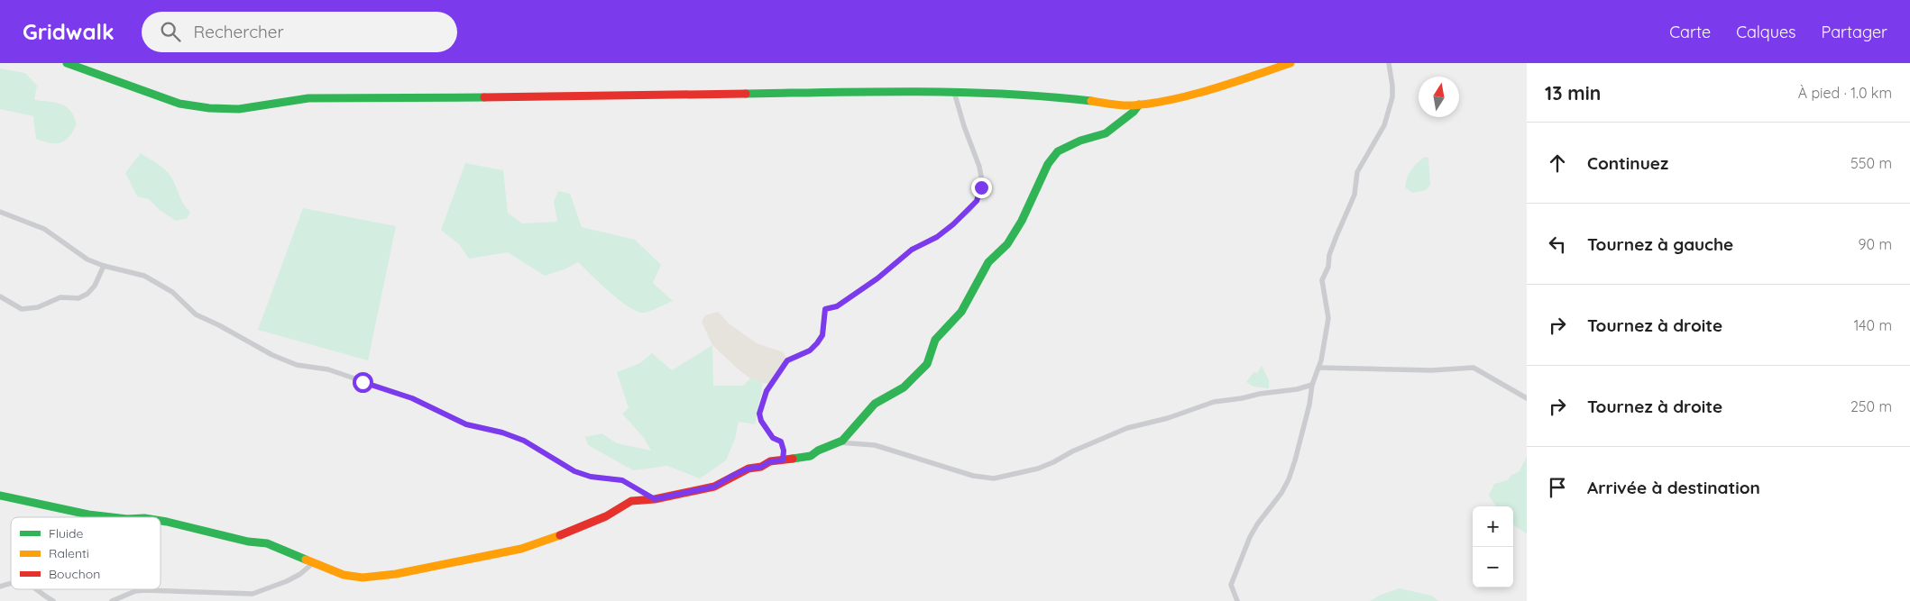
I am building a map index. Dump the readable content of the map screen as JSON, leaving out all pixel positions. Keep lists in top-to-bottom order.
{
  "legend": ["Fluide", "Ralenti", "Bouchon"],
  "north": "top",
  "page": {
    "header": "Gridwalk",
    "search": "Rechercher",
    "nav": ["Carte", "Calques", "Partager"],
    "heading": ["13 min", "À pied · 1.0 km"],
    "list": [
      ["Continuez", "550 m"],
      ["Tournez à gauche", "90 m"],
      ["Tournez à droite", "140 m"],
      ["Tournez à droite", "250 m"],
      "Arrivée à destination"
    ],
    "map_buttons": ["+", "−"]
  }
}
